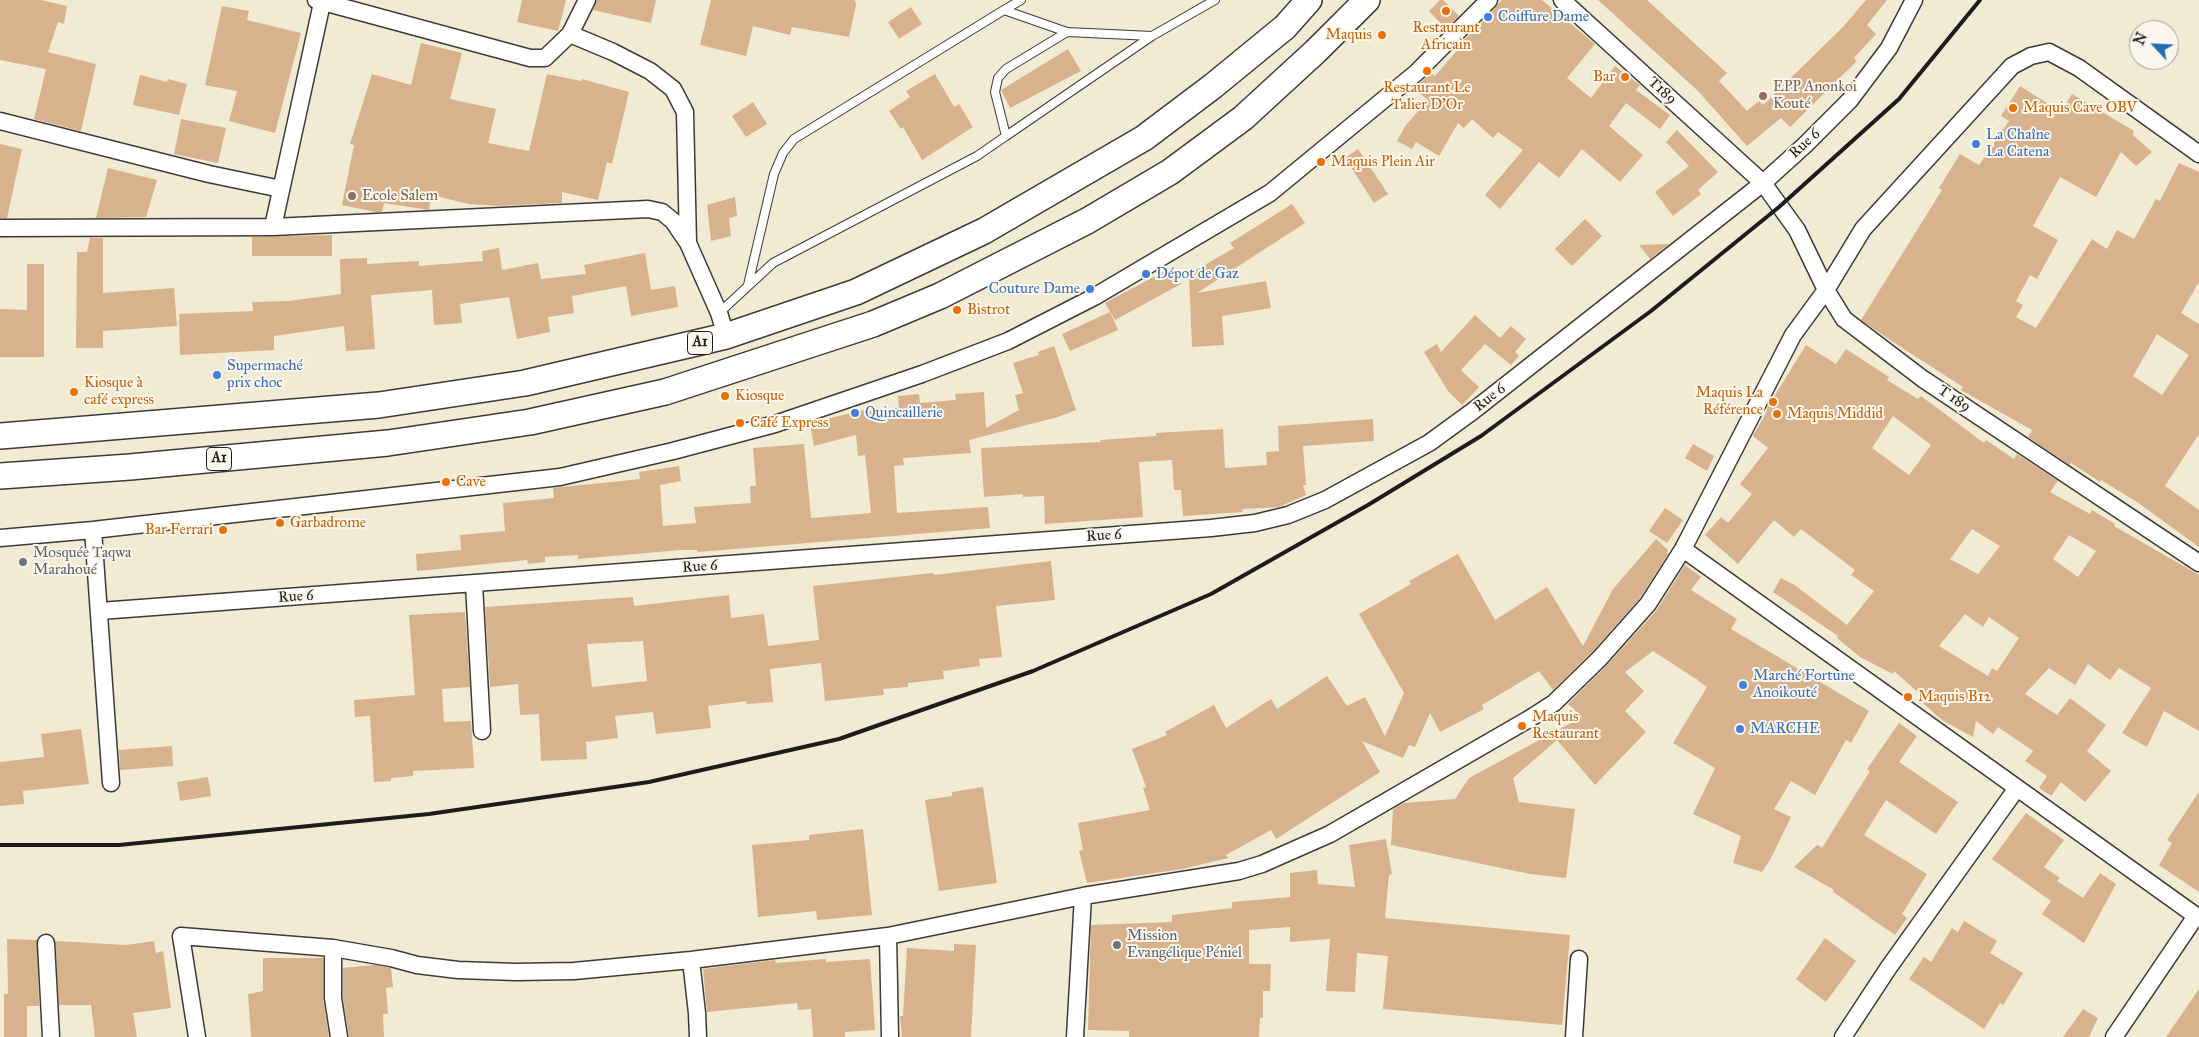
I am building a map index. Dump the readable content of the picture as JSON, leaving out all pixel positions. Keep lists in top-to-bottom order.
{
  "streets": {
    "main road": ["A1"],
    "street": ["T189", "Rue 6", "T 189"]
  },
  "crossings": [
    ["T189", "Rue 6"],
    ["T189", "T 189"],
    ["Rue 6", "T 189"]
  ],
  "places": [
    "Restaurant Africain",
    "Coiffure Dame",
    "Maquis",
    "Restaurant Le Talier D'Or",
    "Bar",
    "EPP Anonkoi Kouté",
    "Maquis Cave OBV",
    "La Chaîne La Catena",
    "Maquis Plein Air",
    "Ecole Salem",
    "Dépot de Gaz",
    "Couture Dame",
    "Bistrot",
    "Supermaché prix choc",
    "Kiosque à café express",
    "Kiosque",
    "Maquis La Référence",
    "Quincaillerie",
    "Maquis Middid",
    "Café Express",
    "Cave",
    "Garbadrome",
    "Bar Ferrari",
    "Mosquée Taqwa Marahoué",
    "Marché Fortune Anoikouté",
    "Maquis B12",
    "Maquis Restaurant",
    "MARCHE",
    "Mission Evangélique Péniel"
  ],
  "north": "top left"
}
